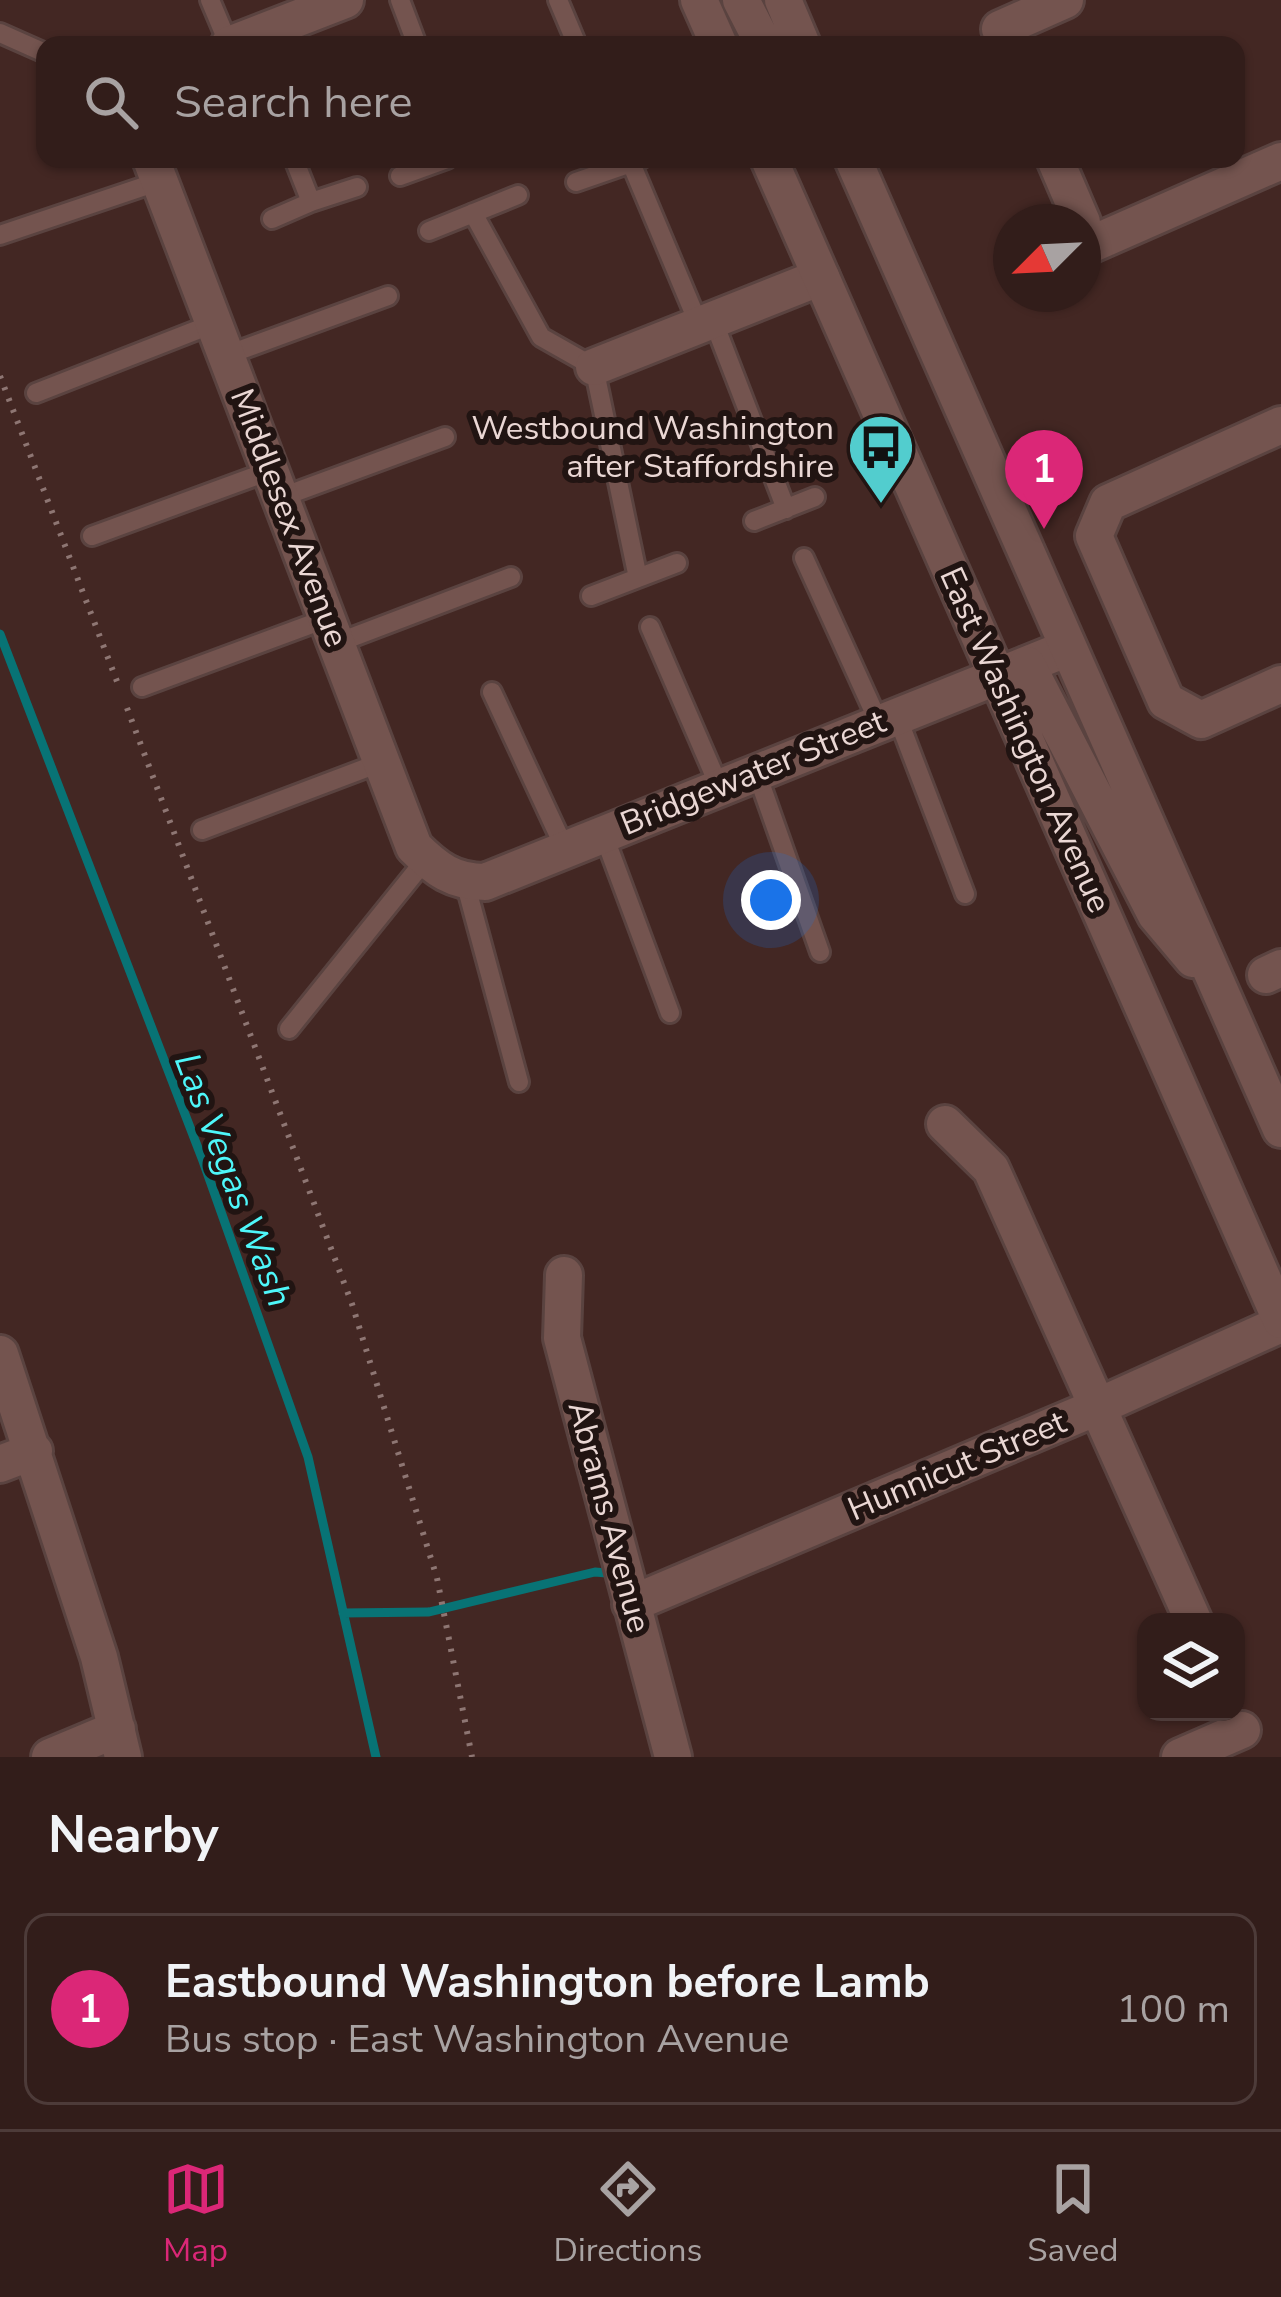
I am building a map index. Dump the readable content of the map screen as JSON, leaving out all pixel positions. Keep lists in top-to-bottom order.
{
  "streets": {
    "street": [
      "Middlesex Avenue",
      "East Washington Avenue",
      "Bridgewater Street",
      "Hunnicut Street",
      "Abrams Avenue"
    ]
  },
  "crossings": [
    ["Middlesex Avenue", "Bridgewater Street"],
    ["East Washington Avenue", "Bridgewater Street"],
    ["East Washington Avenue", "Hunnicut Street"],
    ["Hunnicut Street", "Abrams Avenue"]
  ],
  "water": ["Las Vegas Wash"],
  "places": {
    "bus stop": ["Westbound Washington after Staffordshire"]
  },
  "north": "bottom left",
  "page": {
    "search": "Search here",
    "pins": "1",
    "heading": "Nearby",
    "list": [
      {
        "mark": "1",
        "name": "Eastbound Washington before Lamb",
        "note": "Bus stop · East Washington Avenue",
        "value": "100 m"
      }
    ],
    "nav": ["Map", "Directions", "Saved"]
  }
}
